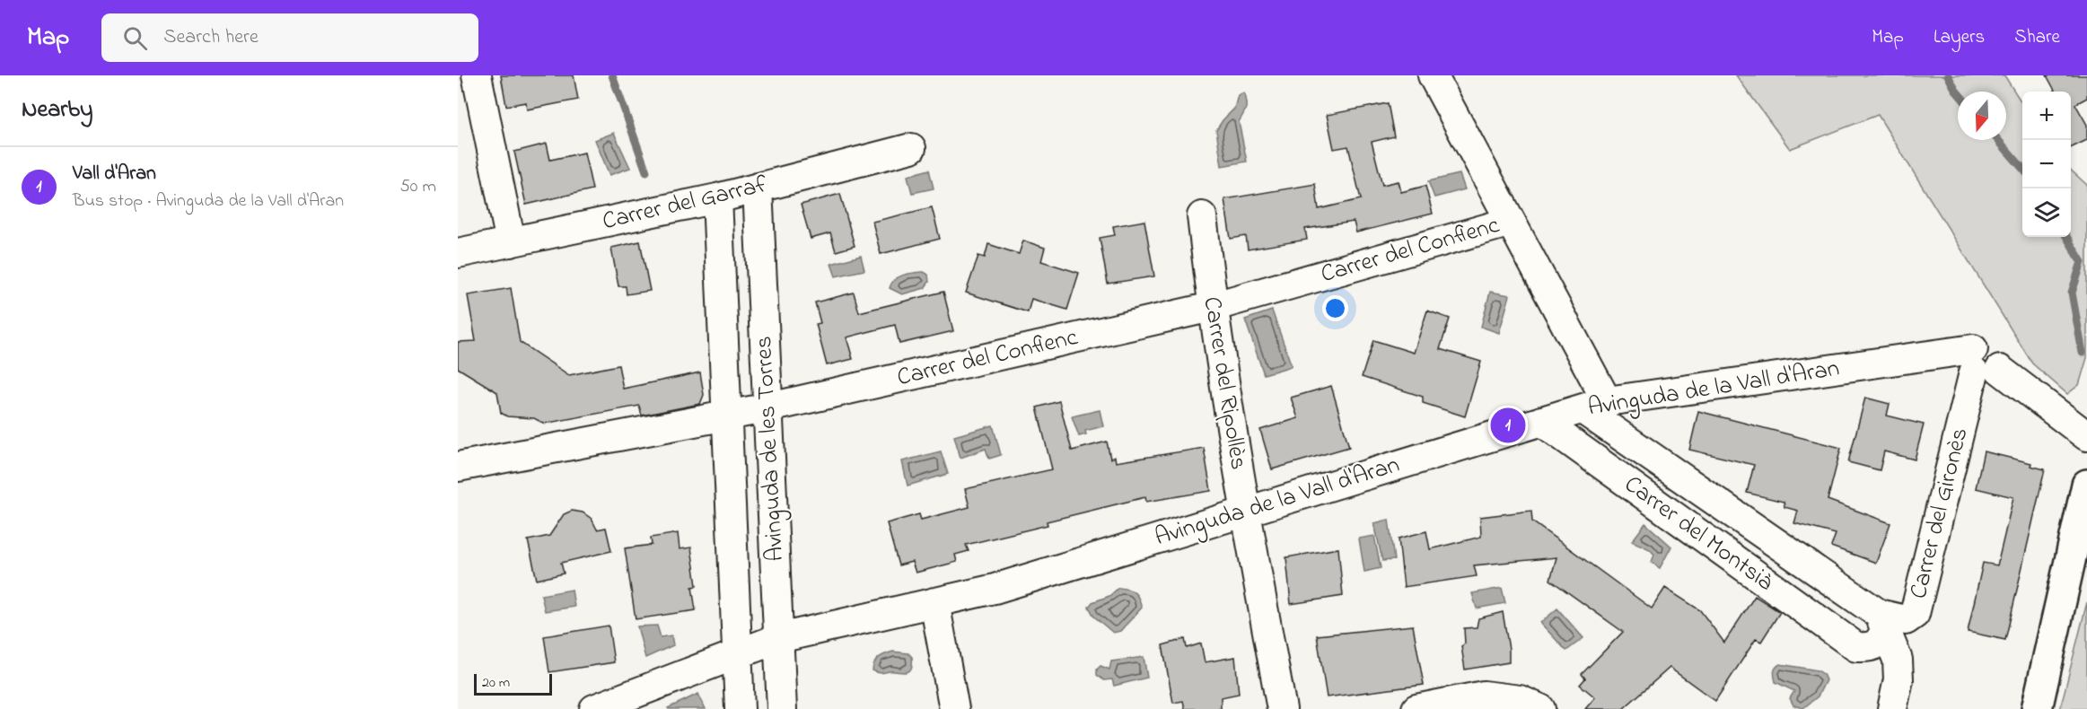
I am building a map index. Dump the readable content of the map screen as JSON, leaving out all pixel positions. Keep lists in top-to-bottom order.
{
  "streets": {
    "street": [
      "Carrer del Garraf",
      "Carrer del Conflenc",
      "Carrer del Ripollès",
      "Avinguda de la Vall d'Aran",
      "Avinguda de les Torres",
      "Carrer del Gironès",
      "Carrer del Montsià"
    ]
  },
  "crossings": [
    ["Carrer del Garraf", "Avinguda de les Torres"],
    ["Carrer del Conflenc", "Carrer del Ripollès"],
    ["Carrer del Conflenc", "Avinguda de les Torres"],
    ["Carrer del Conflenc", "Carrer del Montsià"],
    ["Carrer del Ripollès", "Avinguda de la Vall d'Aran"],
    ["Avinguda de la Vall d'Aran", "Avinguda de les Torres"],
    ["Avinguda de la Vall d'Aran", "Carrer del Gironès"],
    ["Avinguda de la Vall d'Aran", "Carrer del Montsià"],
    ["Carrer del Gironès", "Carrer del Montsià"]
  ],
  "scale_bar": "20 m",
  "north": "bottom",
  "page": {
    "header": "Map",
    "search": "Search here",
    "nav": ["Map", "Layers", "Share"],
    "heading": "Nearby",
    "map_buttons": ["+", "−"],
    "list": [
      {
        "mark": "1",
        "name": "Vall d'Aran",
        "note": "Bus stop · Avinguda de la Vall d'Aran",
        "value": "50 m"
      }
    ],
    "pins": "1",
    "scale": "20 m"
  }
}
